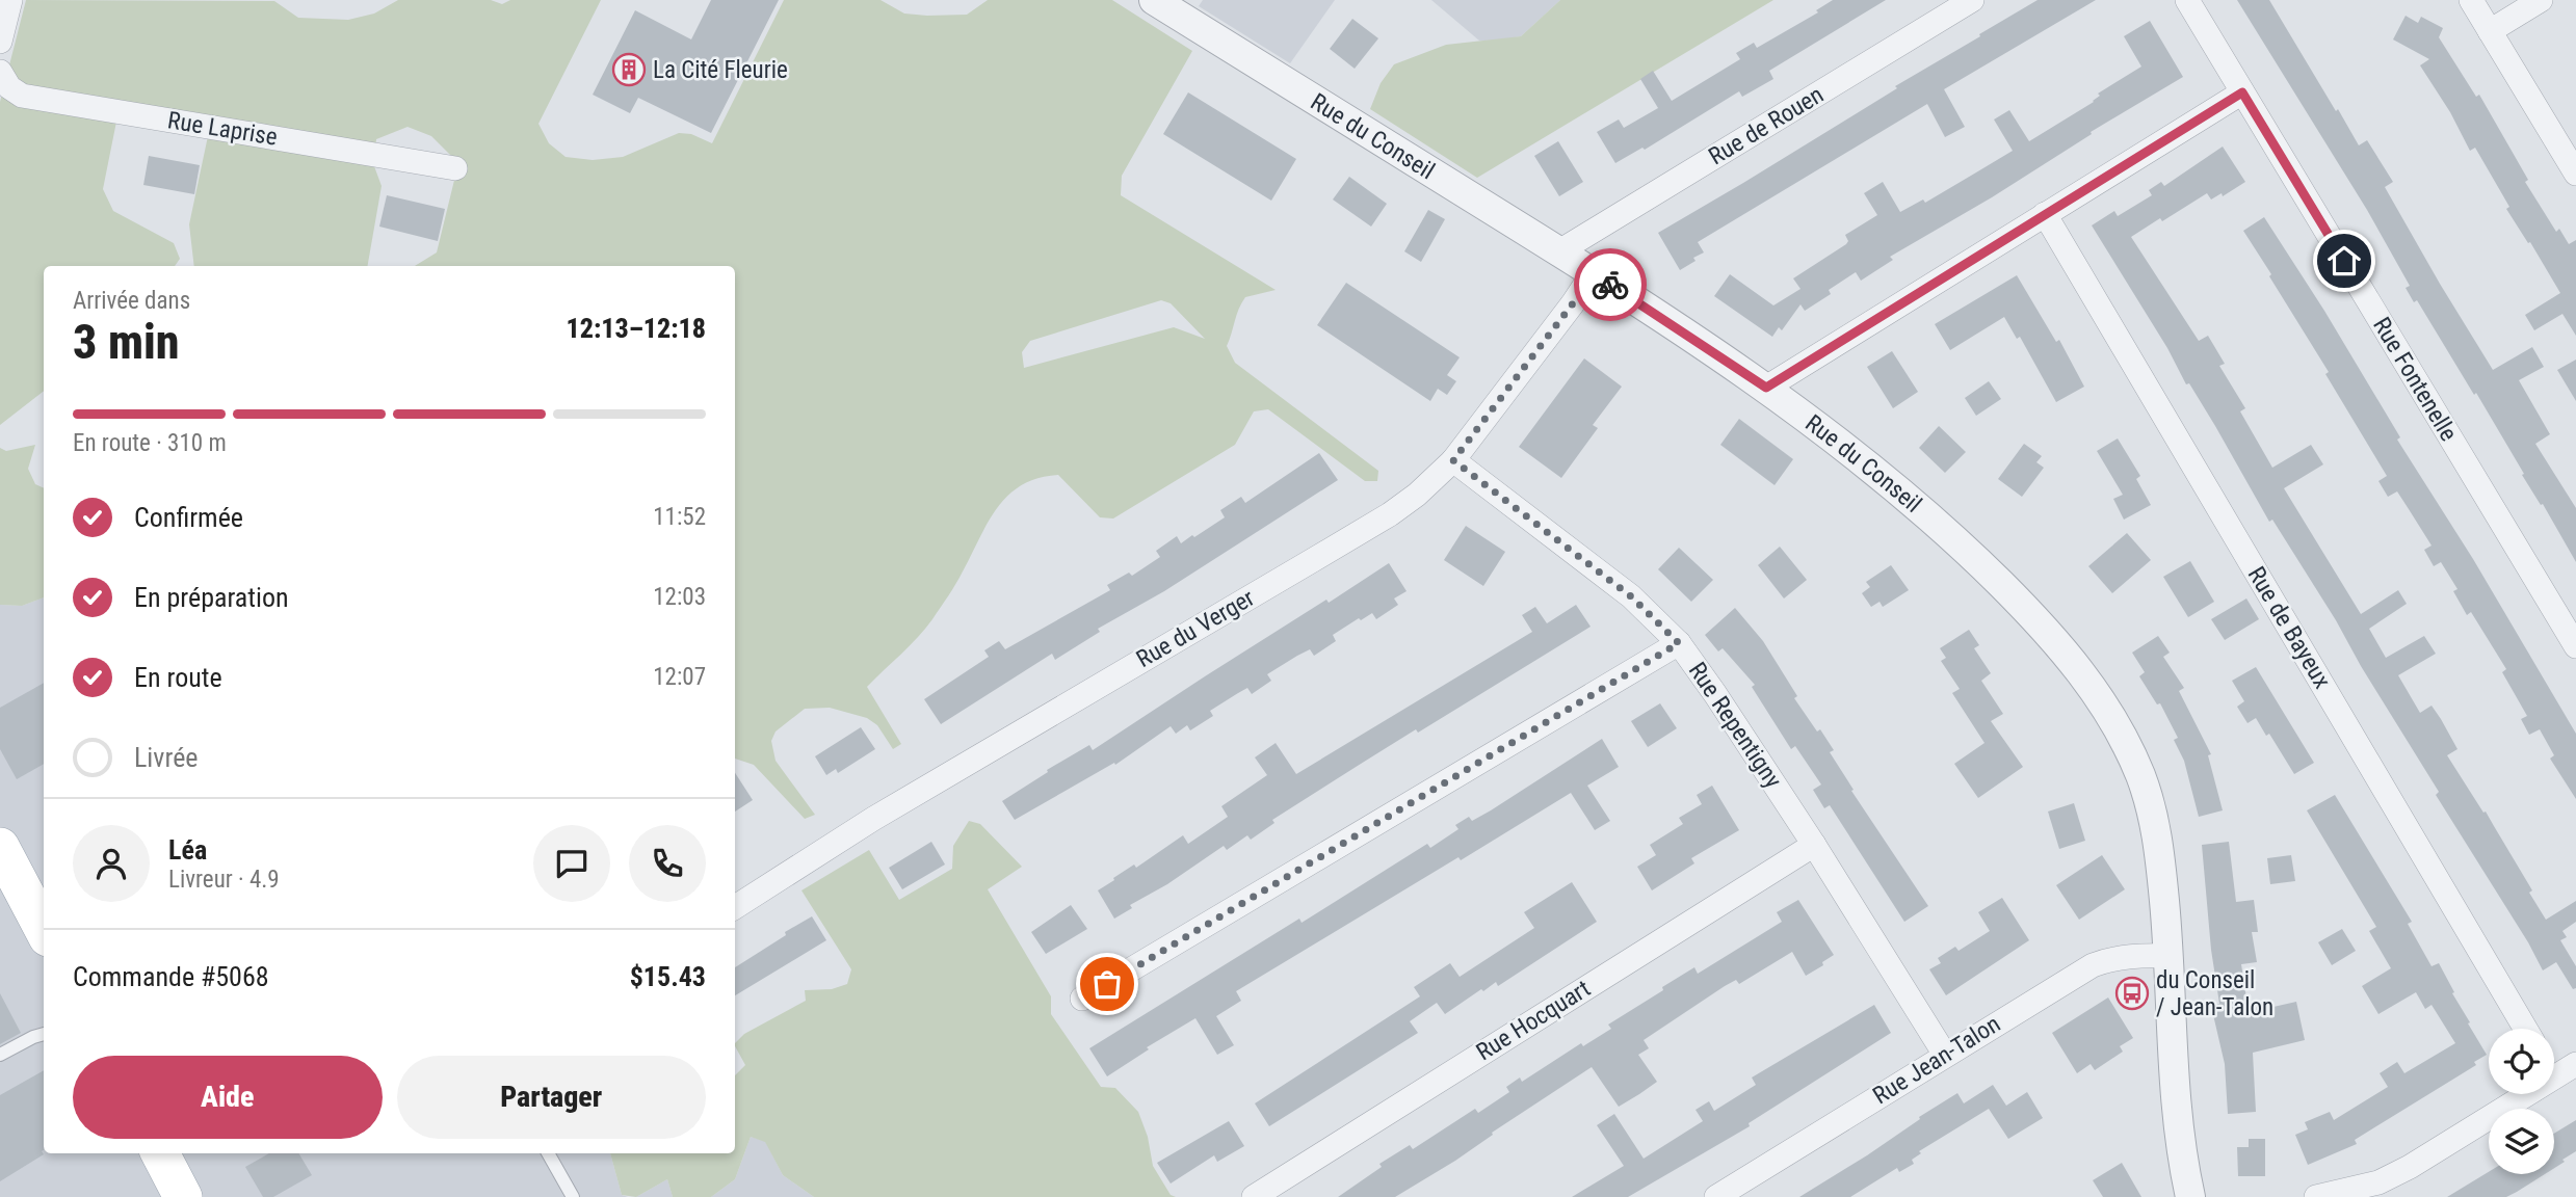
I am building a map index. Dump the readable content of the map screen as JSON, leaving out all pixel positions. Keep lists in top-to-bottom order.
{
  "streets": {
    "street": [
      "Rue de Rouen",
      "Rue Laprise",
      "Rue du Conseil",
      "Rue Fontenelle",
      "Rue de Bayeux",
      "Rue du Verger",
      "Rue Repentigny",
      "Rue Hocquart",
      "Rue Jean-Talon"
    ]
  },
  "crossings": [
    ["Rue de Rouen", "Rue du Conseil"],
    ["Rue du Conseil", "Rue du Verger"],
    ["Rue du Conseil", "Rue Jean-Talon"],
    ["Rue du Verger", "Rue Repentigny"],
    ["Rue Repentigny", "Rue Hocquart"],
    ["Rue Repentigny", "Rue Jean-Talon"]
  ],
  "places": {
    "building": ["La Cité Fleurie"],
    "bus stop": ["du Conseil / Jean-Talon"]
  },
  "page": {
    "heading": ["3 min", "Arrivée dans", "12:13–12:18"],
    "panel": [
      "Léa",
      "Livreur · 4.9",
      "Commande #5068",
      "$15.43"
    ],
    "bar": "En route · 310 m",
    "list": [
      ["Confirmée", "11:52"],
      ["En préparation", "12:03"],
      ["En route", "12:07"],
      "Livrée"
    ],
    "buttons": ["Aide", "Partager"]
  }
}
